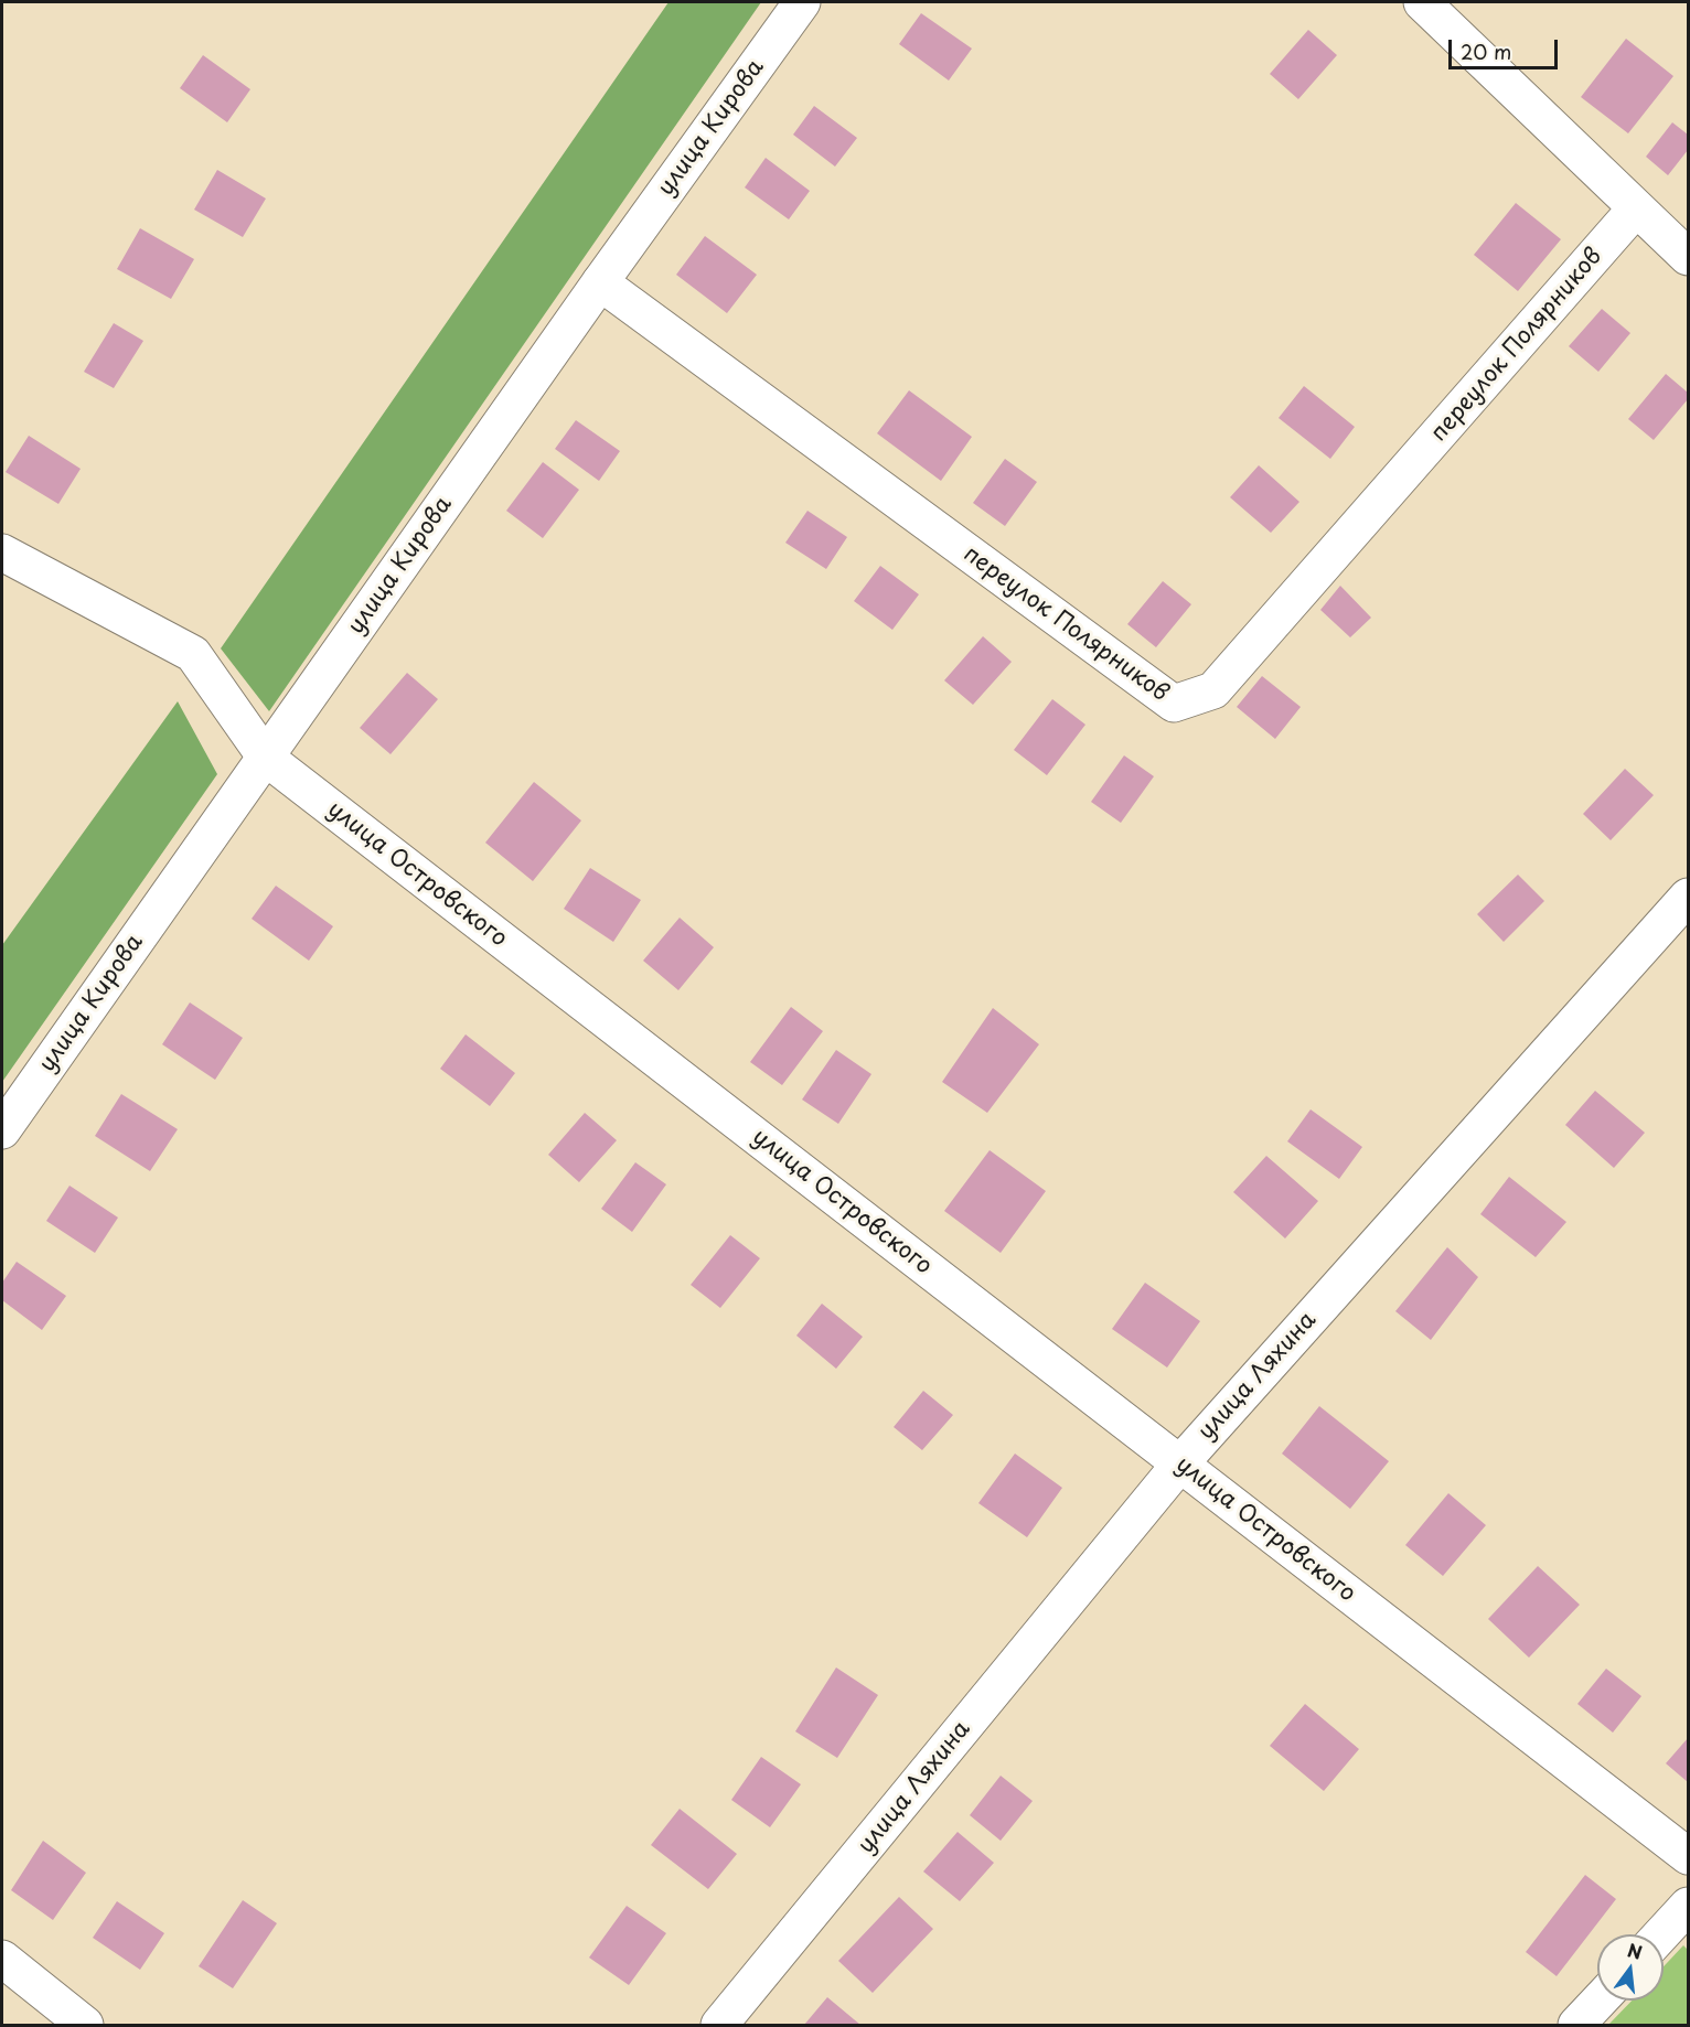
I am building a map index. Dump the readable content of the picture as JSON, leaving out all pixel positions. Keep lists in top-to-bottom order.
{
  "streets": {
    "street": [
      "улица Кирова",
      "переулок Полярников",
      "улица Островского",
      "улица Ляхина"
    ]
  },
  "crossings": [
    ["улица Кирова", "переулок Полярников"],
    ["улица Кирова", "улица Островского"],
    ["улица Островского", "улица Ляхина"]
  ],
  "scale_bar": "20 m",
  "north": "top"
}
